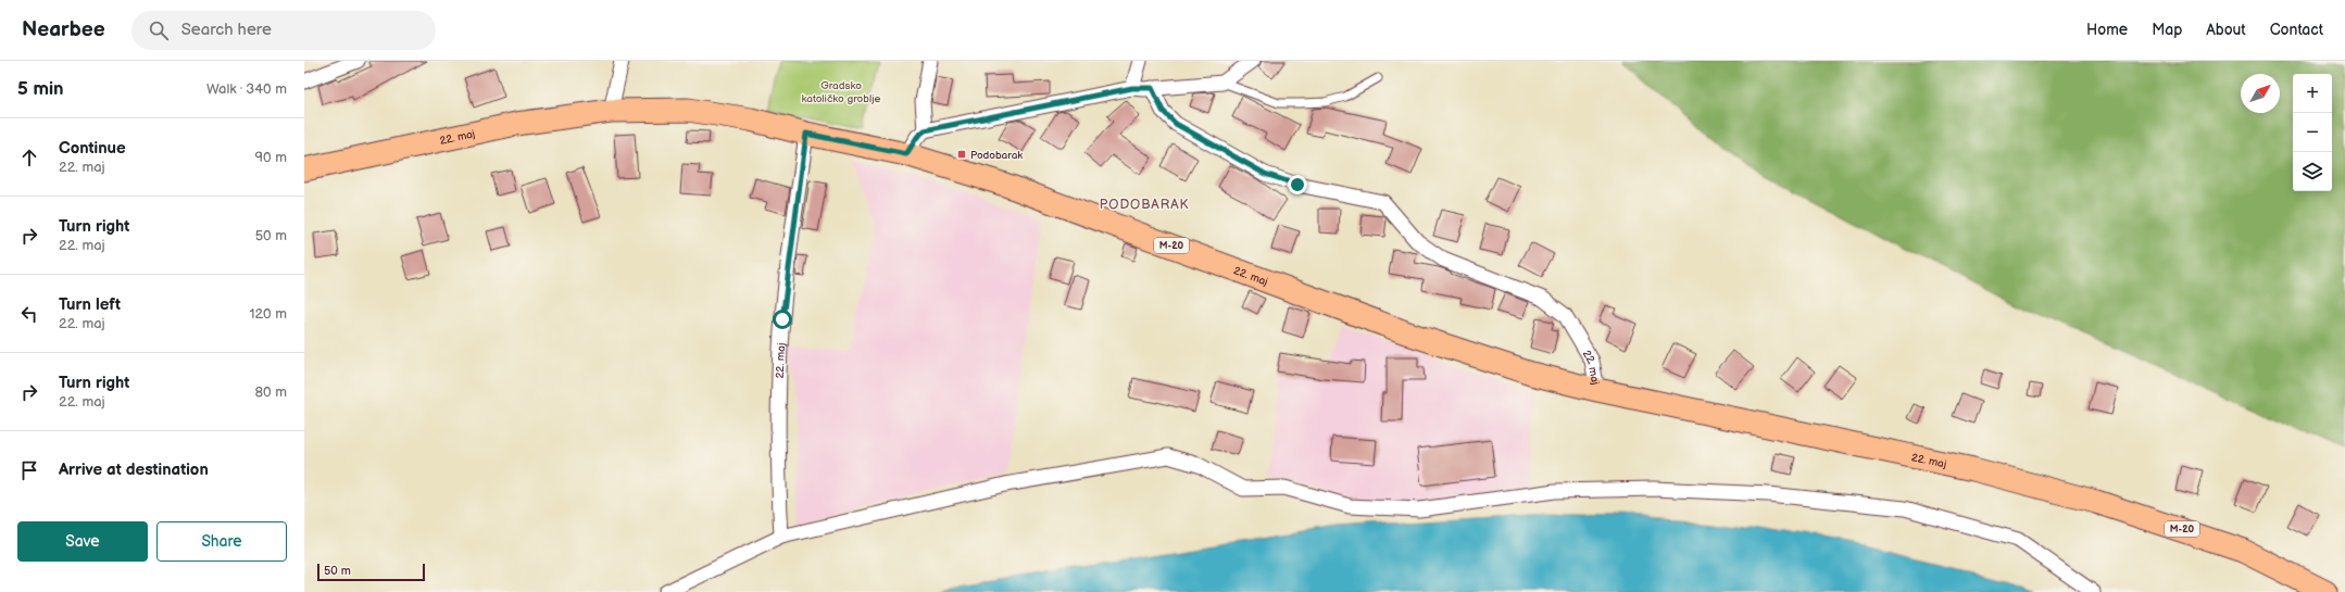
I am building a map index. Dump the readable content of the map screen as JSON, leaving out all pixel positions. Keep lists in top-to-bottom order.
{
  "streets": {
    "main road": ["22. maj", "M-20"]
  },
  "districts": ["PODOBARAK"],
  "parks": ["Gradsko katoličko groblje"],
  "places": {
    "transit": ["Podobarak"]
  },
  "scale_bar": "50 m",
  "north": "top right",
  "page": {
    "header": "Nearbee",
    "search": "Search here",
    "nav": [
      "Home",
      "Map",
      "About",
      "Contact"
    ],
    "heading": ["5 min", "Walk · 340 m"],
    "map_buttons": ["+", "−"],
    "list": [
      ["Continue", "22. maj", "90 m"],
      ["Turn right", "22. maj", "50 m"],
      ["Turn left", "22. maj", "120 m"],
      ["Turn right", "22. maj", "80 m"],
      "Arrive at destination"
    ],
    "buttons": ["Save", "Share"],
    "scale": "50 m"
  }
}
